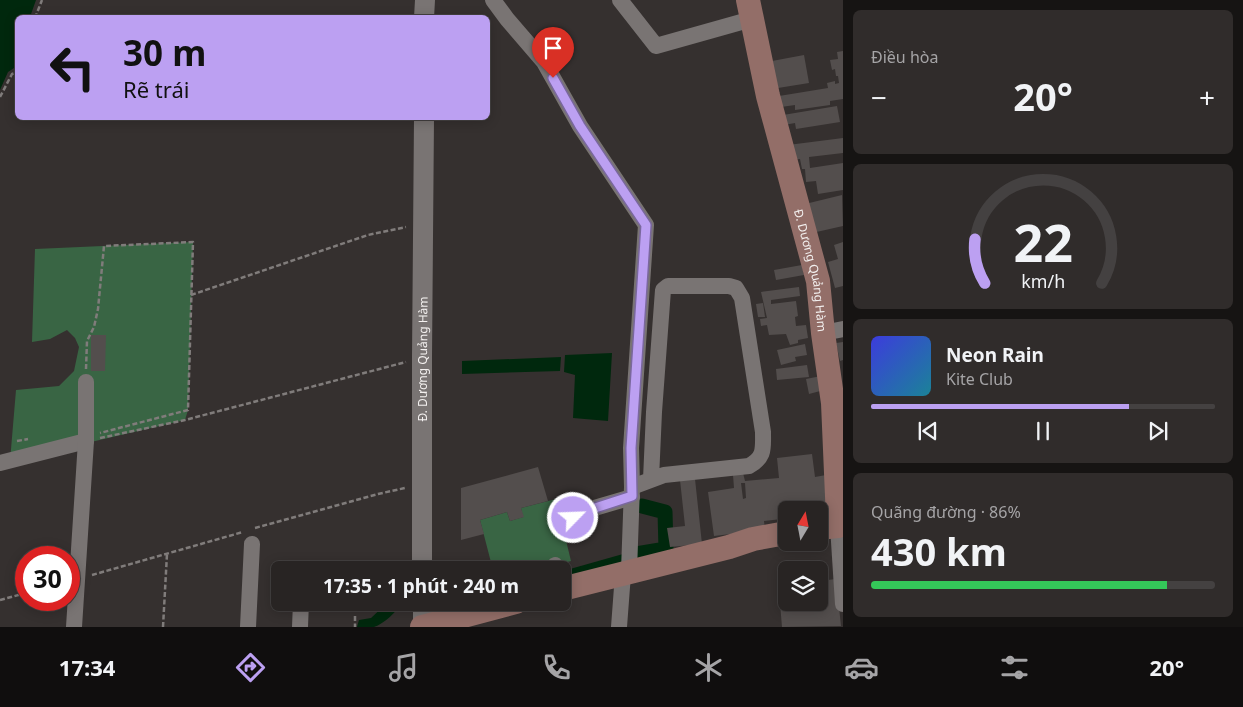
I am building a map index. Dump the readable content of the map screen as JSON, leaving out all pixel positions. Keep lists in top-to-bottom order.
{
  "streets": {
    "main road": ["Đ. Dương Quảng Hàm"]
  },
  "north": "top",
  "page": {
    "tile": [
      "Điều hòa",
      ["Quãng đường · 86%", "430 km"]
    ],
    "turn": ["30 m", "Rẽ trái"],
    "heat": ["−", "20°", "+"],
    "song": ["Neon Rain", "Kite Club"],
    "limit": "30",
    "trip": "17:35 · 1 phút · 240 m",
    "tabs": ["17:34", "20°"],
    "gauge": ["22", "km/h"]
  }
}
